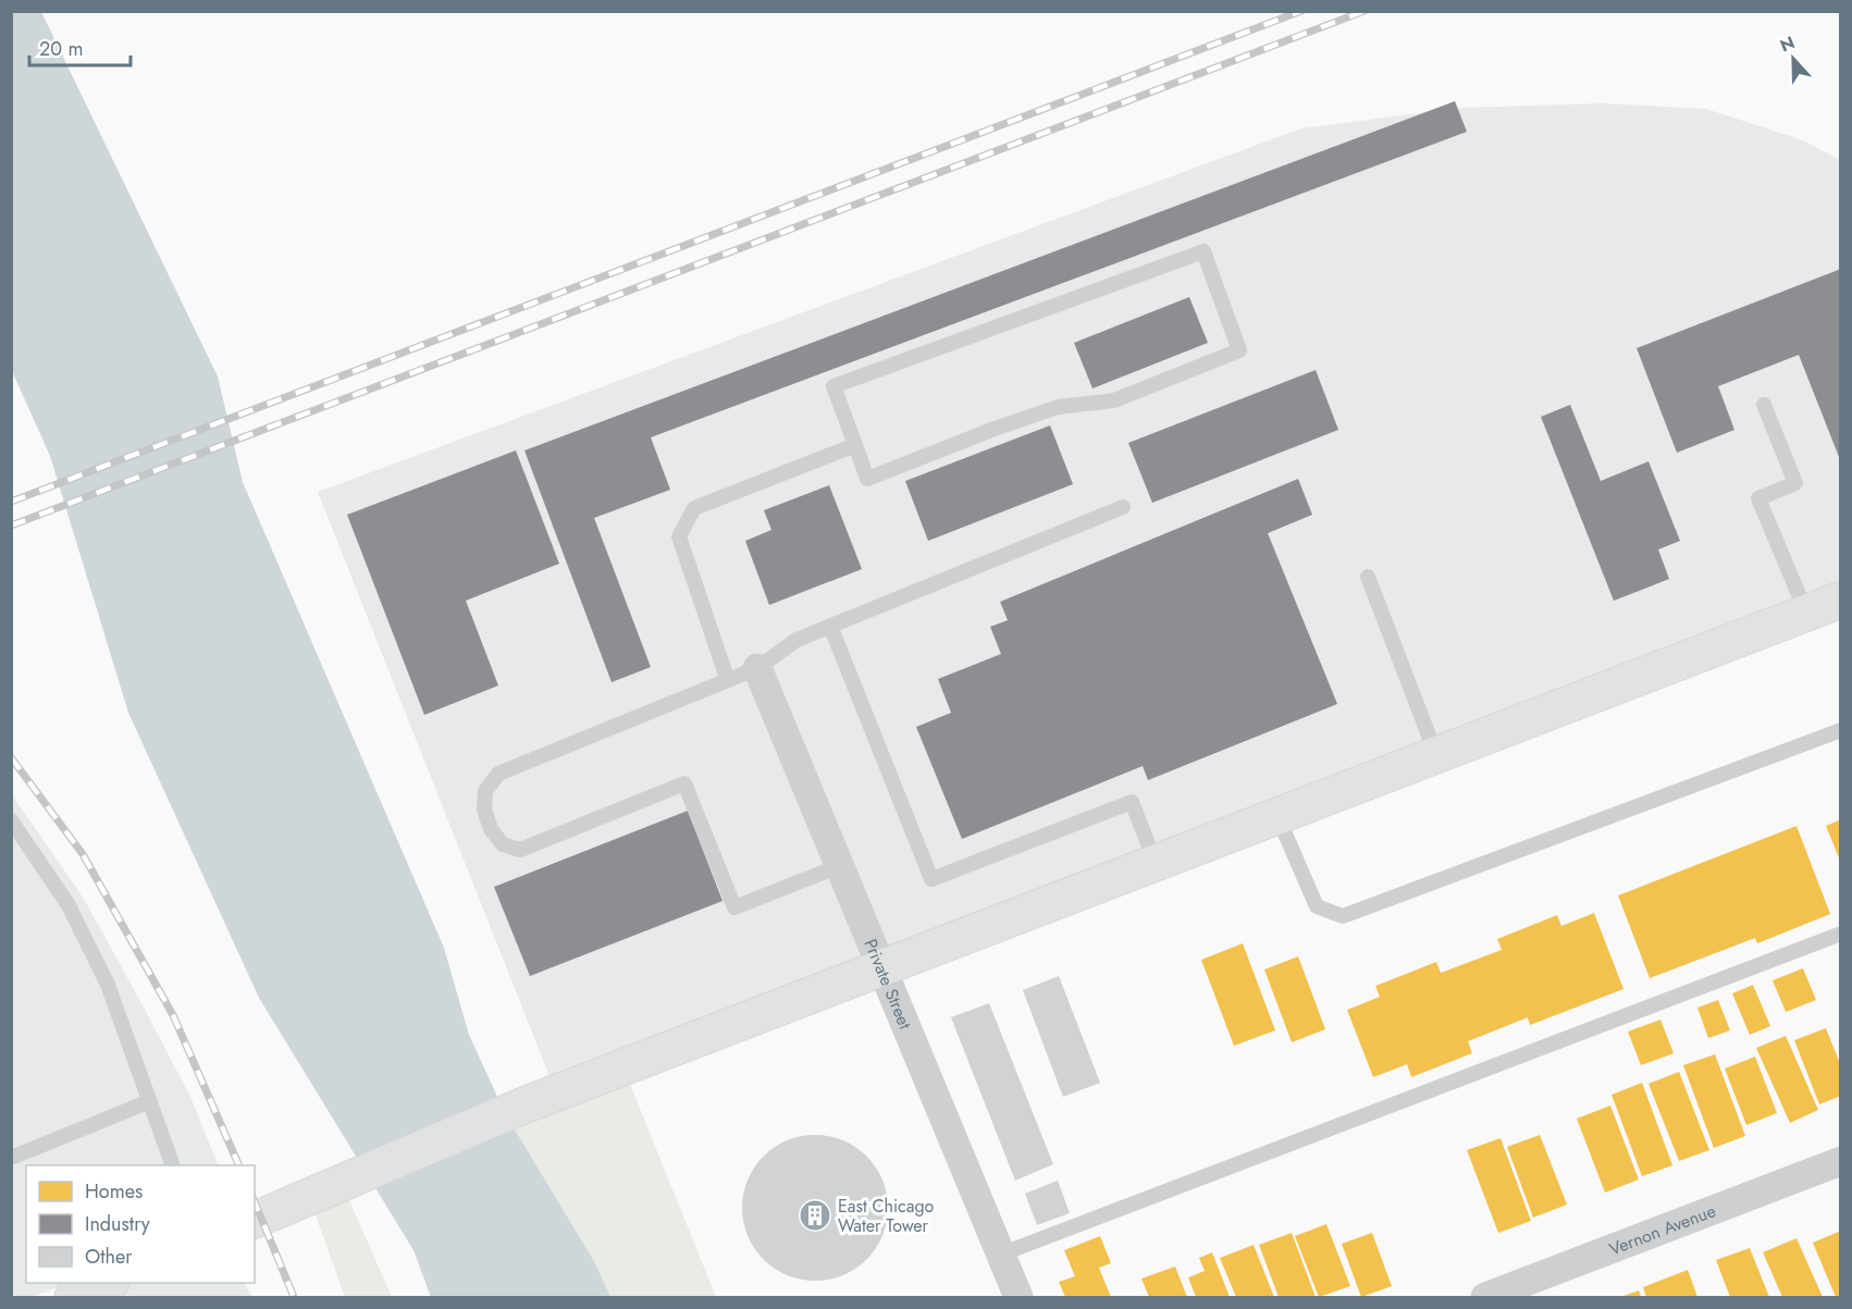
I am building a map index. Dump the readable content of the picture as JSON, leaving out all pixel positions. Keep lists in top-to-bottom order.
{
  "streets": {
    "street": ["Private Street", "Vernon Avenue"]
  },
  "places": {
    "building": ["East Chicago Water Tower"]
  },
  "legend": ["Homes", "Industry", "Other"],
  "scale_bar": "20 m",
  "north": "top"
}
